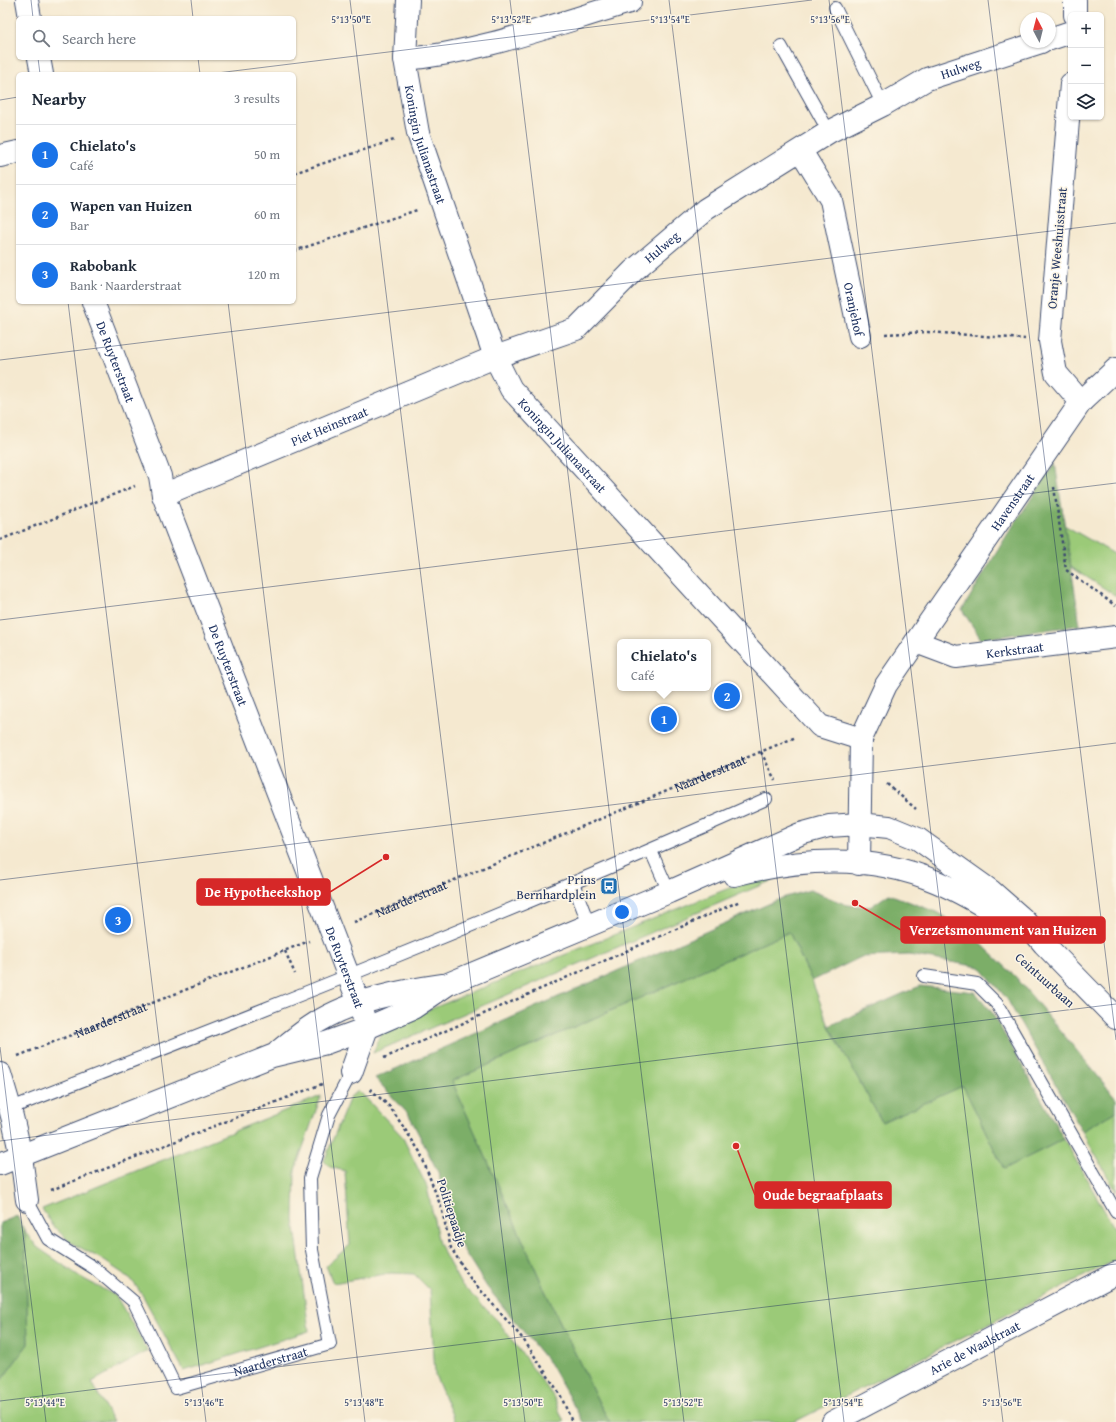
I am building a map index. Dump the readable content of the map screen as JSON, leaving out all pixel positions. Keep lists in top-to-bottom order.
{
  "streets": {
    "street": [
      "Hulweg",
      "Koningin Julianastraat",
      "Oranje Weeshuisstraat",
      "Oranjehof",
      "De Ruyterstraat",
      "Piet Heinstraat",
      "Havenstraat",
      "Kerkstraat",
      "Naarderstraat",
      "Ceintuurbaan",
      "Arie de Waalstraat"
    ],
    "path": ["Politiepaadje"]
  },
  "crossings": [
    ["Hulweg", "Koningin Julianastraat"],
    ["Hulweg", "Oranjehof"],
    ["Hulweg", "Piet Heinstraat"],
    ["Koningin Julianastraat", "Piet Heinstraat"],
    ["Koningin Julianastraat", "Naarderstraat"],
    ["Oranje Weeshuisstraat", "Oranjehof"],
    ["Oranje Weeshuisstraat", "Havenstraat"],
    ["De Ruyterstraat", "Piet Heinstraat"],
    ["De Ruyterstraat", "Naarderstraat"],
    ["Havenstraat", "Kerkstraat"],
    ["Naarderstraat", "Politiepaadje"]
  ],
  "places": {
    "other": ["De Hypotheekshop", "Verzetsmonument van Huizen", "Oude begraafplaats"],
    "bus stop": ["Prins Bernhardplein"]
  },
  "north": "top",
  "page": {
    "map_buttons": ["+", "−"],
    "search": "Search here",
    "heading": ["Nearby", "3 results"],
    "list": [
      {
        "mark": "1",
        "name": "Chielato's",
        "note": "Café",
        "value": "50 m"
      },
      {
        "mark": "2",
        "name": "Wapen van Huizen",
        "note": "Bar",
        "value": "60 m"
      },
      {
        "mark": "3",
        "name": "Rabobank",
        "note": "Bank · Naarderstraat",
        "value": "120 m"
      }
    ],
    "popup": ["Chielato's", "Café"],
    "pins": ["2", "1", "3"]
  },
  "coordinates": [
    "5°13'50\"E",
    "5°13'52\"E",
    "5°13'54\"E",
    "5°13'56\"E",
    "5°13'44\"E",
    "5°13'46\"E",
    "5°13'48\"E"
  ]
}
